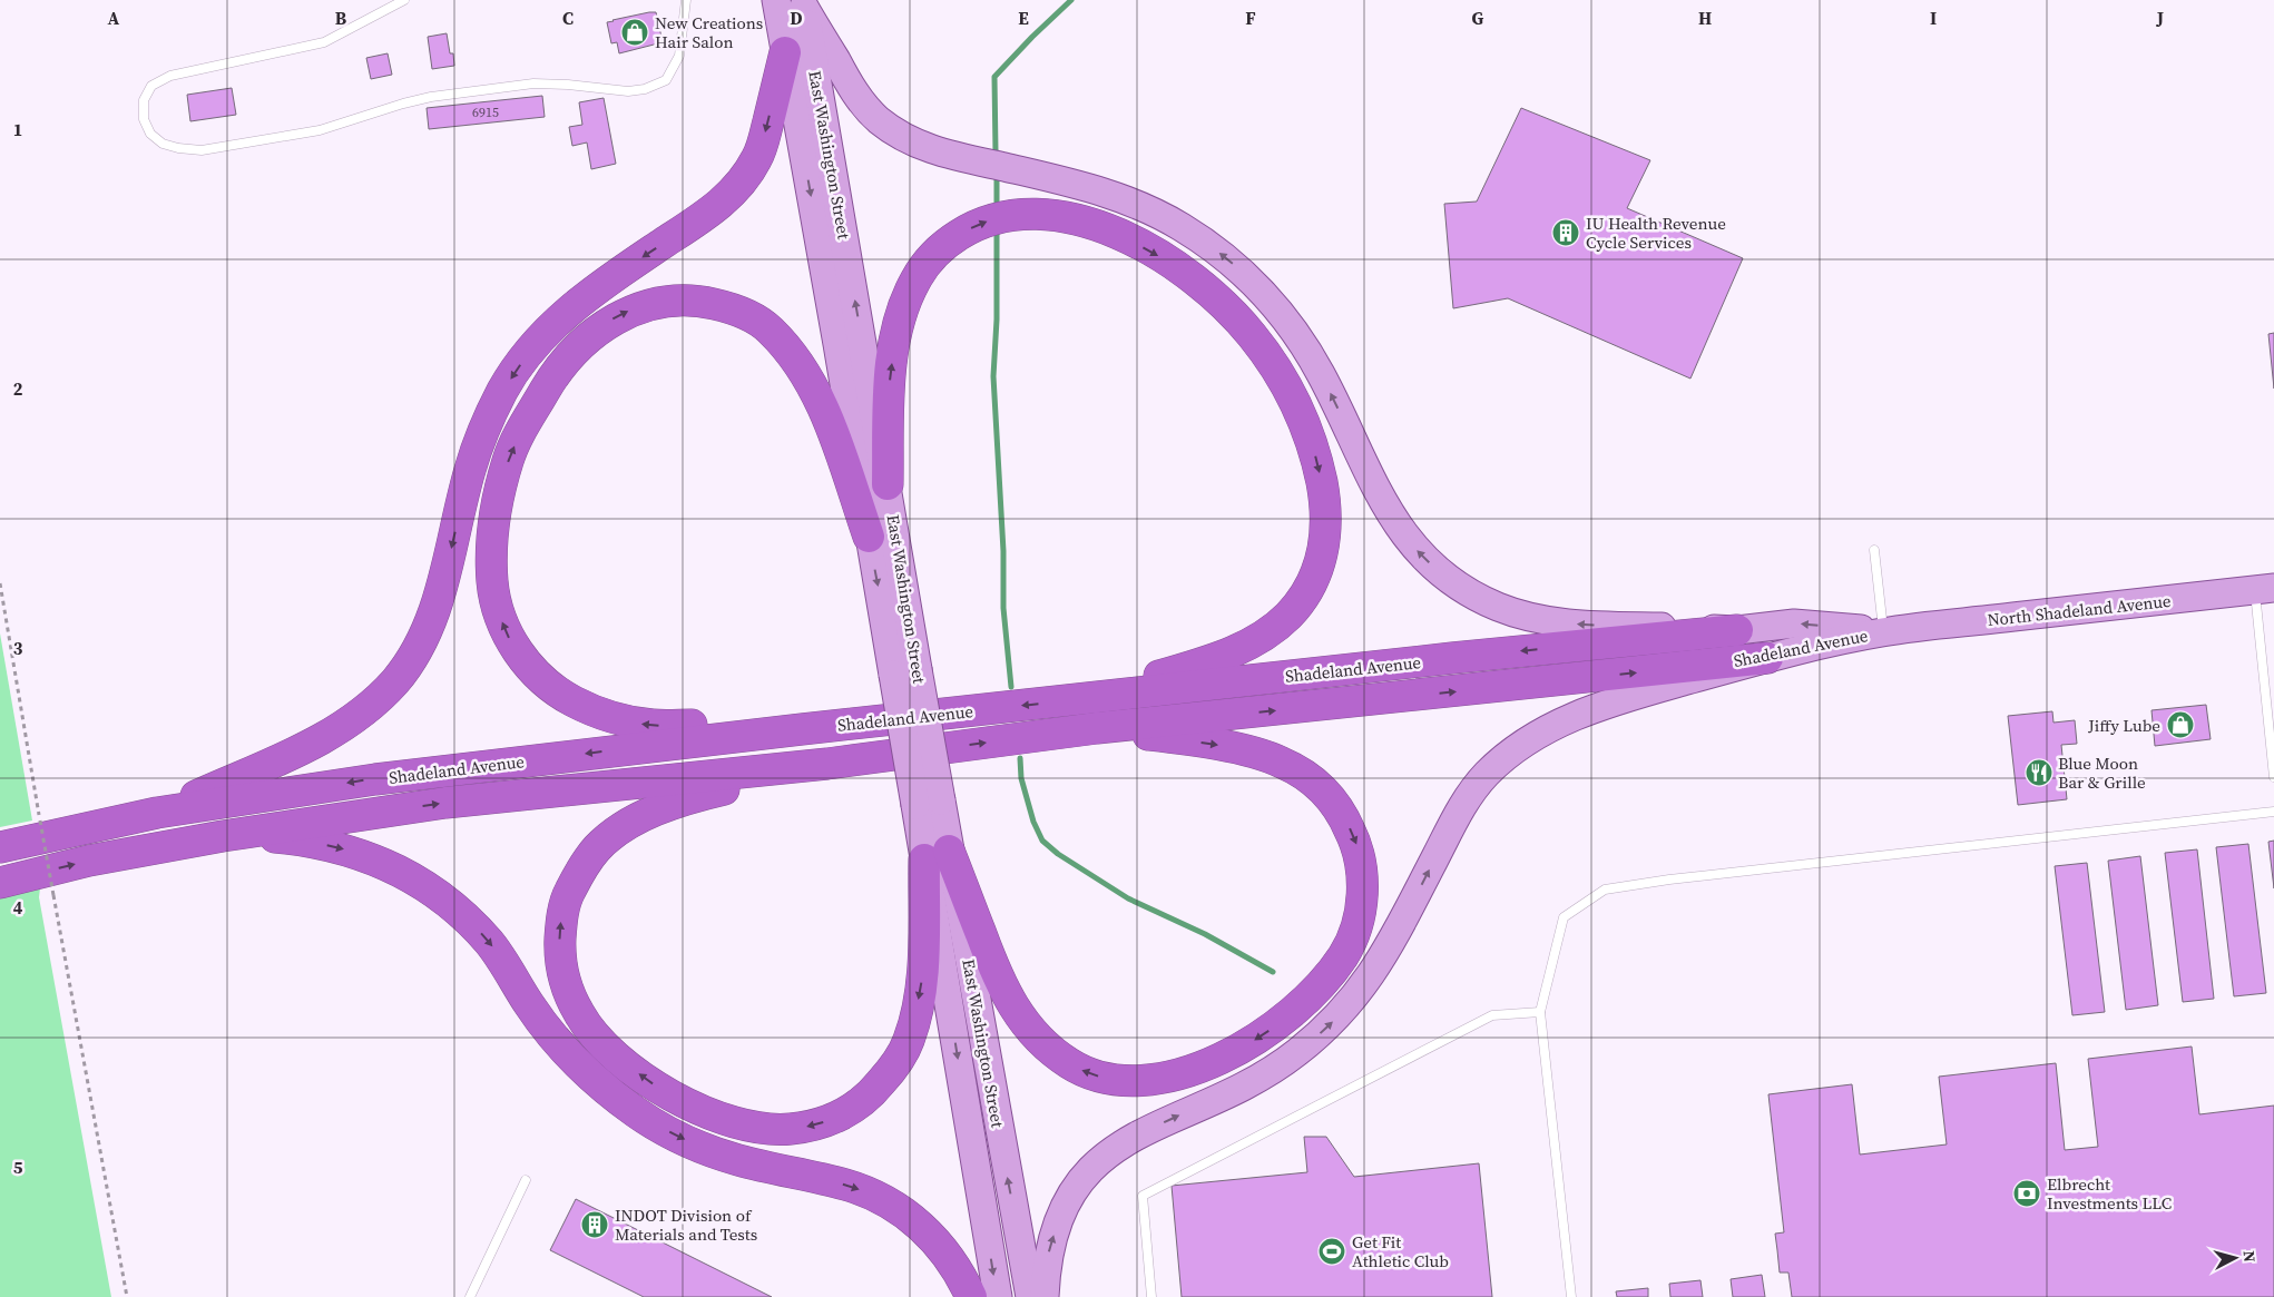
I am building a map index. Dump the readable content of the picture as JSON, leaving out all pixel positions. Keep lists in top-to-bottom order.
{
  "streets": {
    "highway": ["Shadeland Avenue"],
    "main road": ["East Washington Street", "North Shadeland Avenue"]
  },
  "crossings": [
    ["North Shadeland Avenue", "Shadeland Avenue"]
  ],
  "places": {
    "shop": ["New Creations Hair Salon", "Jiffy Lube"],
    "building": ["IU Health Revenue Cycle Services", "INDOT Division of Materials and Tests"],
    "restaurant": ["Blue Moon Bar & Grille"],
    "bank": ["Elbrecht Investments LLC"],
    "sports": ["Get Fit Athletic Club"]
  },
  "house_numbers": ["6915"],
  "north": "right",
  "grid": {
    "columns": [
      "A",
      "B",
      "C",
      "D",
      "E",
      "F",
      "G",
      "H",
      "I",
      "J"
    ],
    "rows": [
      "1",
      "2",
      "3",
      "4",
      "5"
    ]
  }
}
